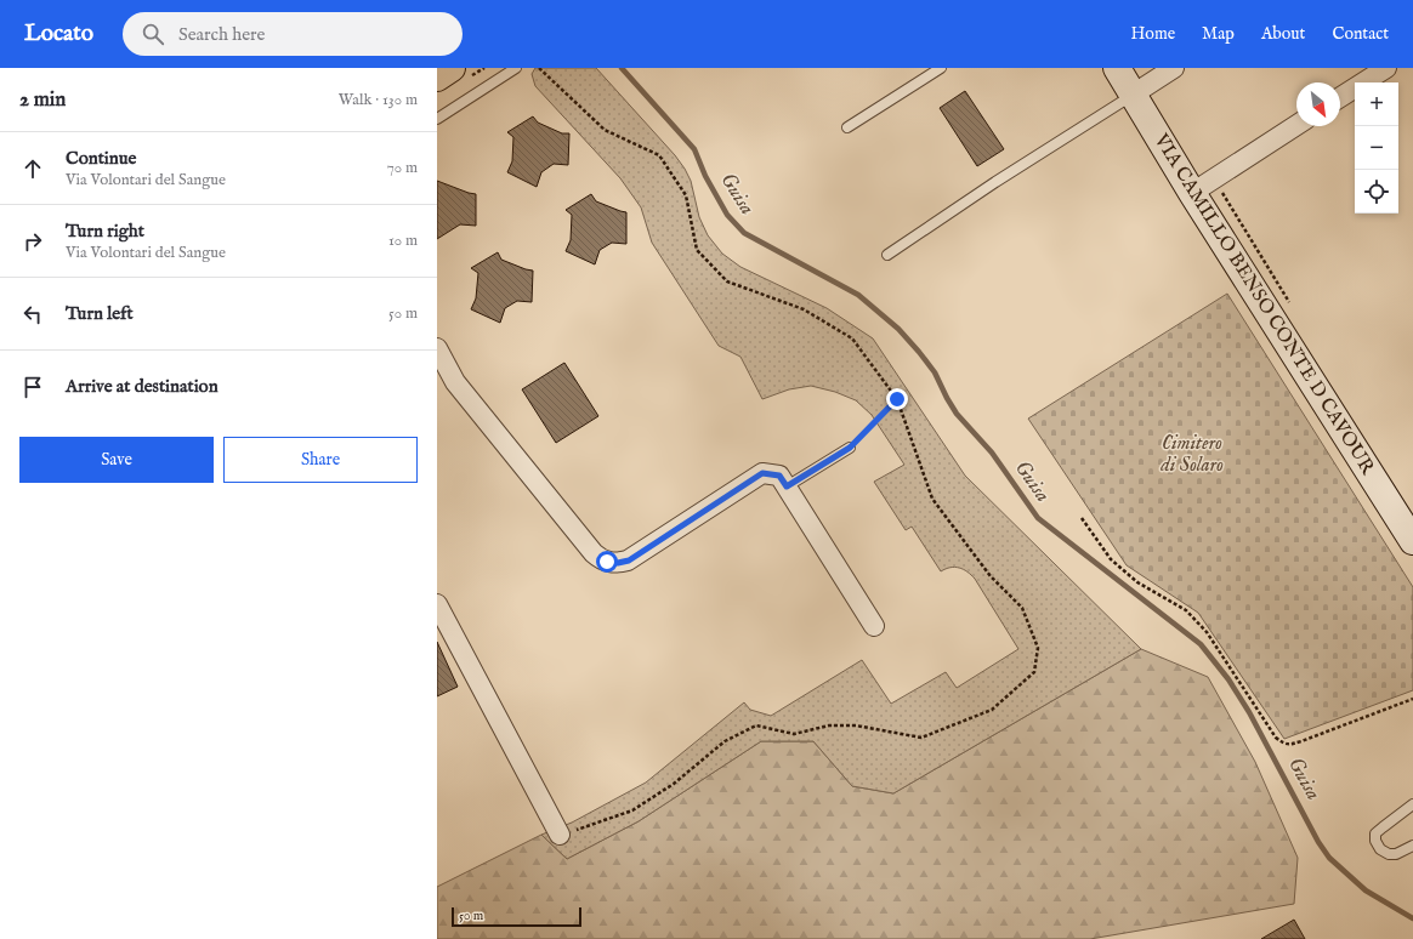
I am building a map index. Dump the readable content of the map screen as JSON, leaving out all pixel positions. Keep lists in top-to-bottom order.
{
  "streets": {
    "street": ["VIA CAMILLO BENSO CONTE D CAVOUR"]
  },
  "water": ["Guisa"],
  "parks": ["Cimitero di Solaro"],
  "scale_bar": "50 m",
  "north": "bottom right",
  "page": {
    "header": "Locato",
    "search": "Search here",
    "nav": [
      "Home",
      "Map",
      "About",
      "Contact"
    ],
    "heading": ["2 min", "Walk · 130 m"],
    "map_buttons": ["+", "−"],
    "list": [
      ["Continue", "Via Volontari del Sangue", "70 m"],
      ["Turn right", "Via Volontari del Sangue", "10 m"],
      ["Turn left", "50 m"],
      "Arrive at destination"
    ],
    "buttons": ["Save", "Share"],
    "scale": "50 m"
  }
}
